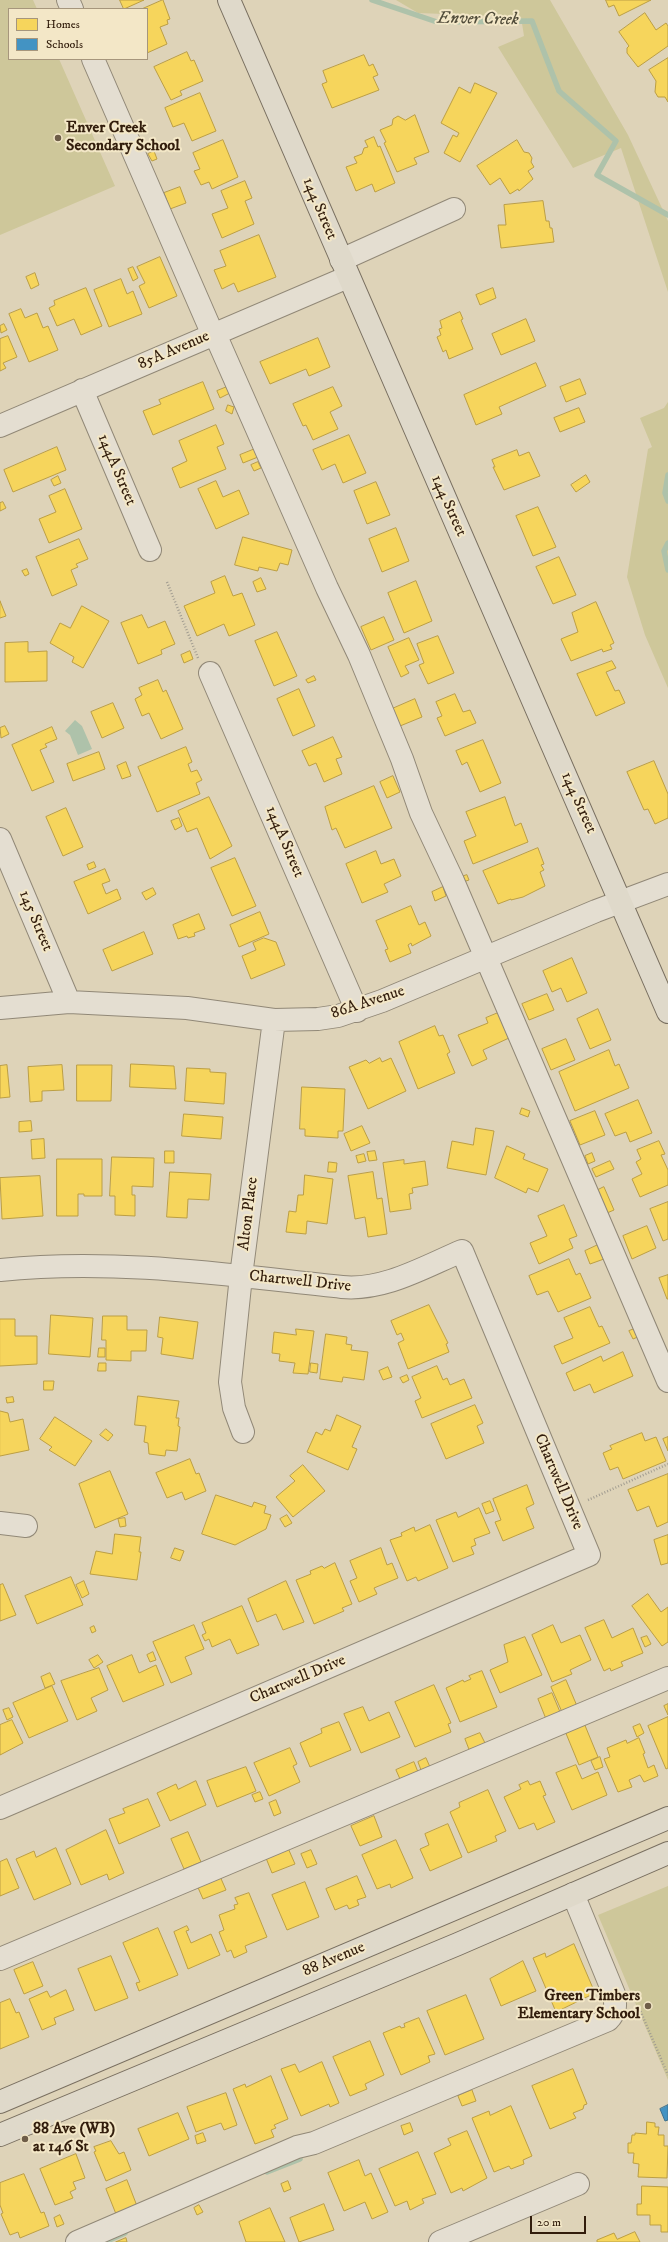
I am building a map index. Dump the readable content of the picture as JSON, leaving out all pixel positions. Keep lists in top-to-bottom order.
{
  "streets": {
    "main road": ["144 Street", "88 Avenue"],
    "street": [
      "85A Avenue",
      "144A Street",
      "145 Street",
      "86A Avenue",
      "Alton Place",
      "Chartwell Drive"
    ]
  },
  "crossings": [
    ["144 Street", "85A Avenue"],
    ["144 Street", "86A Avenue"],
    ["85A Avenue", "144A Street"],
    ["144A Street", "86A Avenue"],
    ["145 Street", "86A Avenue"],
    ["86A Avenue", "Alton Place"],
    ["Alton Place", "Chartwell Drive"]
  ],
  "water": ["Enver Creek"],
  "places": ["Enver Creek Secondary School", "Green Timbers Elementary School", "88 Ave (WB) at 146 St"],
  "legend": ["Homes", "Schools"],
  "scale_bar": "20 m"
}
